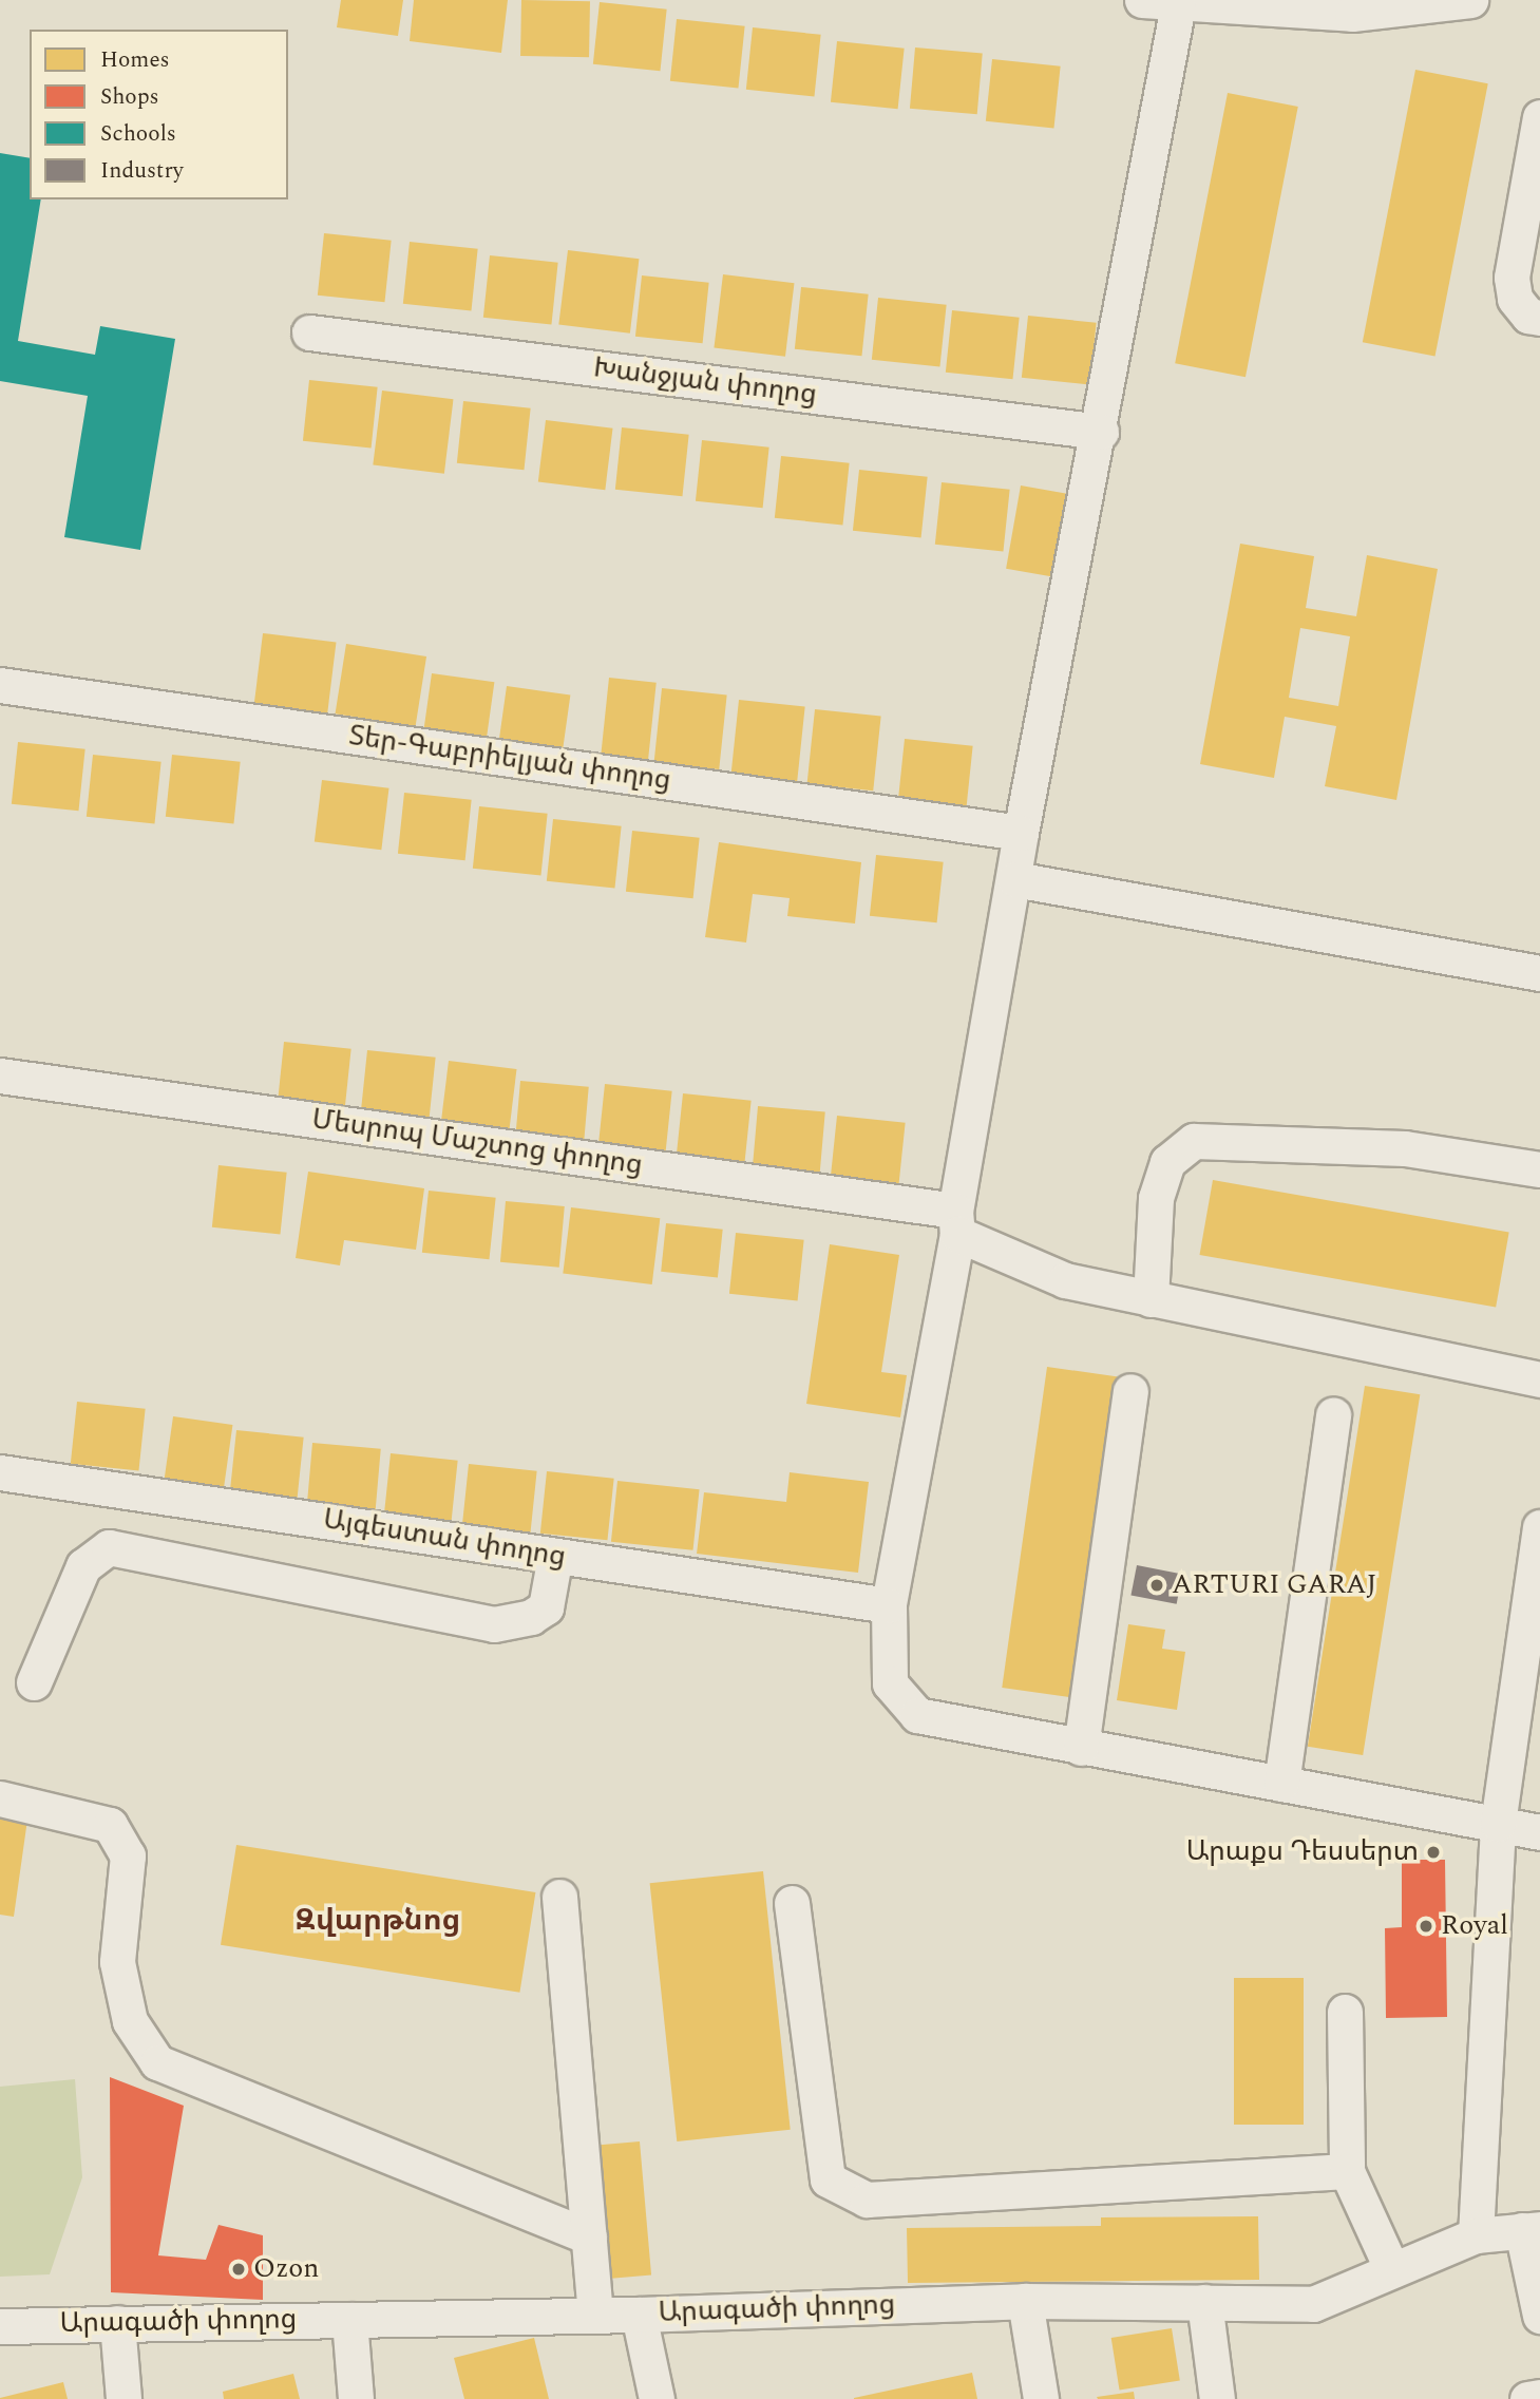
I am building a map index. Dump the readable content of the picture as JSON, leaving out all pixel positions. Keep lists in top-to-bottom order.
{
  "streets": {
    "street": [
      "Խանջյան փողոց",
      "Տեր-Գաբրիելյան փողոց",
      "Մեսրոպ Մաշտոց փողոց",
      "Այգեստան փողոց",
      "Արագածի փողոց"
    ]
  },
  "districts": ["Զվարթնոց"],
  "places": [
    "ARTURI GARAJ",
    "Արաքս Դեսսերտ",
    "Royal",
    "Ozon"
  ],
  "legend": [
    "Homes",
    "Shops",
    "Schools",
    "Industry"
  ]
}
